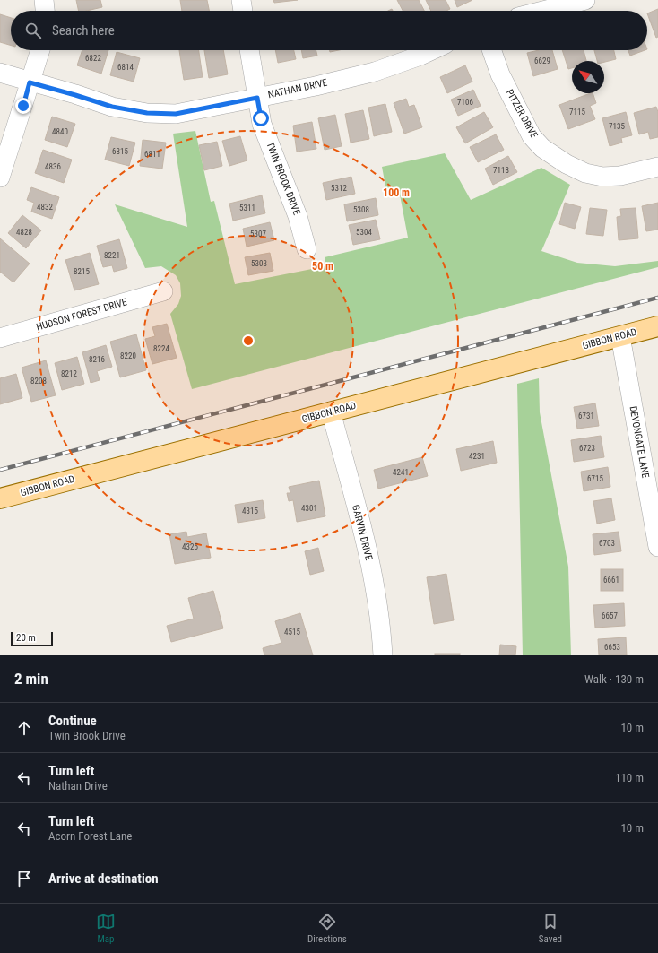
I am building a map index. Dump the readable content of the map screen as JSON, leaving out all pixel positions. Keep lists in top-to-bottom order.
{
  "streets": {
    "main road": ["GIBBON ROAD"],
    "street": [
      "NATHAN DRIVE",
      "PITZER DRIVE",
      "TWIN BROOK DRIVE",
      "HUDSON FOREST DRIVE",
      "DEVONGATE LANE",
      "GARVIN DRIVE"
    ]
  },
  "crossings": [
    ["NATHAN DRIVE", "TWIN BROOK DRIVE"],
    ["GIBBON ROAD", "DEVONGATE LANE"],
    ["GIBBON ROAD", "GARVIN DRIVE"]
  ],
  "house_numbers": [
    "6822",
    "6629",
    "6814",
    "7106",
    "7115",
    "7135",
    "4840",
    "6815",
    "6811",
    "4836",
    "7118",
    "5312",
    "4832",
    "5311",
    "5308",
    "4828",
    "5304",
    "5307",
    "8221",
    "5303",
    "8215",
    "8224",
    "8220",
    "8216",
    "8212",
    "8208",
    "6731",
    "6723",
    "4231",
    "4241",
    "6715",
    "4301",
    "4315",
    "6703",
    "4325",
    "6661",
    "6657",
    "4515",
    "6653"
  ],
  "scale_bar": "20 m",
  "north": "top left",
  "page": {
    "search": "Search here",
    "scale": "20 m",
    "heading": ["2 min", "Walk · 130 m"],
    "list": [
      ["Continue", "Twin Brook Drive", "10 m"],
      ["Turn left", "Nathan Drive", "110 m"],
      ["Turn left", "Acorn Forest Lane", "10 m"],
      "Arrive at destination"
    ],
    "nav": ["Map", "Directions", "Saved"]
  },
  "rings": ["100 m", "50 m"]
}
